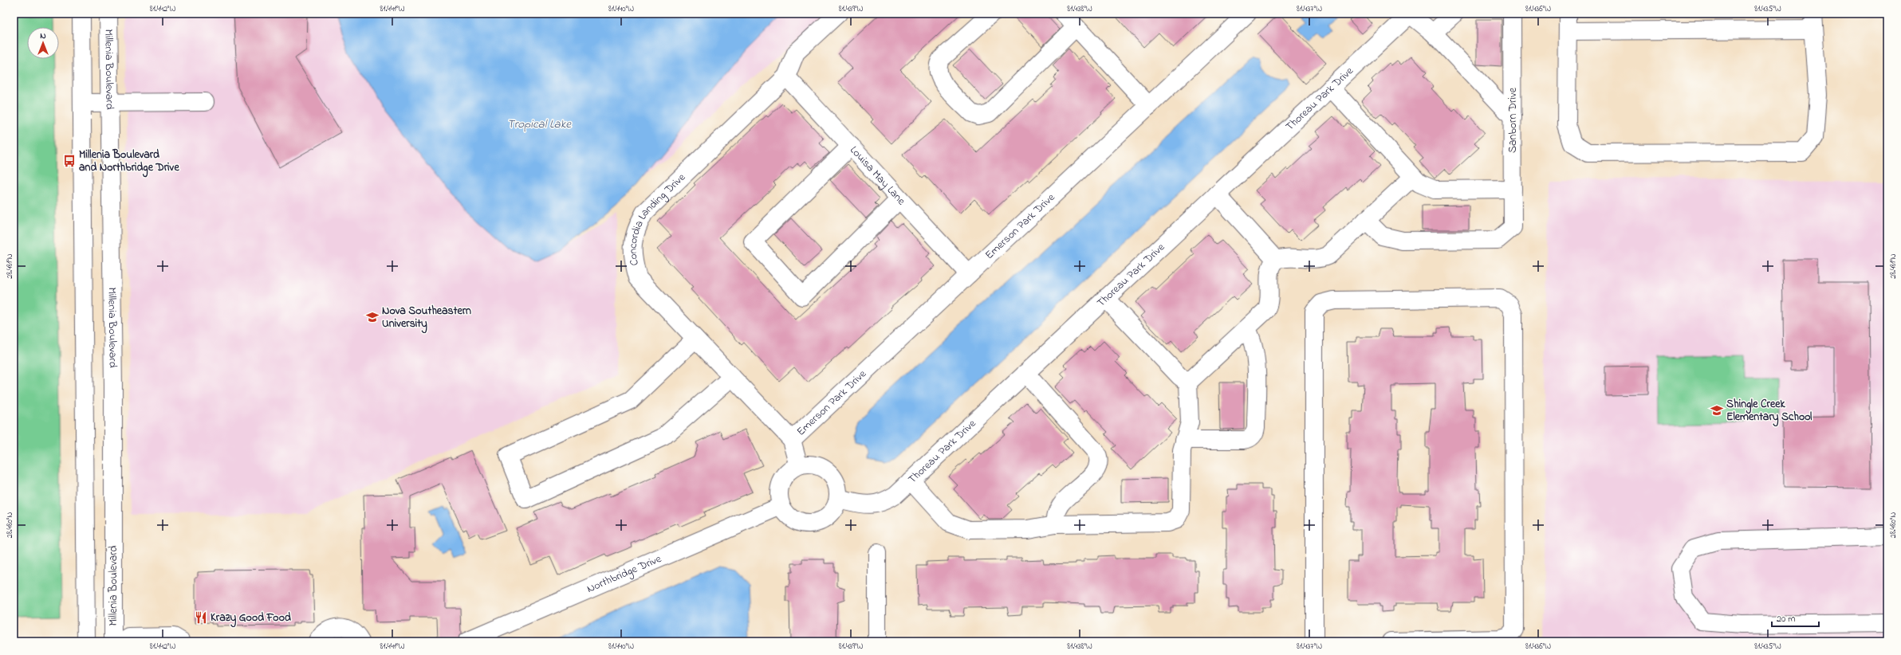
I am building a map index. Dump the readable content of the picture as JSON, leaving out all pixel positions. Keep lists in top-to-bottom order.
{
  "streets": {
    "street": [
      "Millenia Boulevard",
      "Thoreau Park Drive",
      "Sanborn Drive",
      "Louisa May Lane",
      "Concordia Landing Drive",
      "Emerson Park Drive",
      "Northbridge Drive"
    ]
  },
  "crossings": [
    ["Thoreau Park Drive", "Northbridge Drive"],
    ["Louisa May Lane", "Concordia Landing Drive"],
    ["Louisa May Lane", "Emerson Park Drive"],
    ["Concordia Landing Drive", "Emerson Park Drive"]
  ],
  "water": ["Tropical Lake"],
  "places": {
    "bus stop": ["Millenia Boulevard and Northbridge Drive"],
    "school or university": ["Nova Southeastern University", "Shingle Creek Elementary School"],
    "restaurant": ["Krazy Good Food"]
  },
  "scale_bar": "20 m",
  "north": "top",
  "coordinates": [
    "81.442°W",
    "81.441°W",
    "81.440°W",
    "81.439°W",
    "81.438°W",
    "81.437°W",
    "81.436°W",
    "81.435°W",
    "28.481°N",
    "28.480°N"
  ]
}
